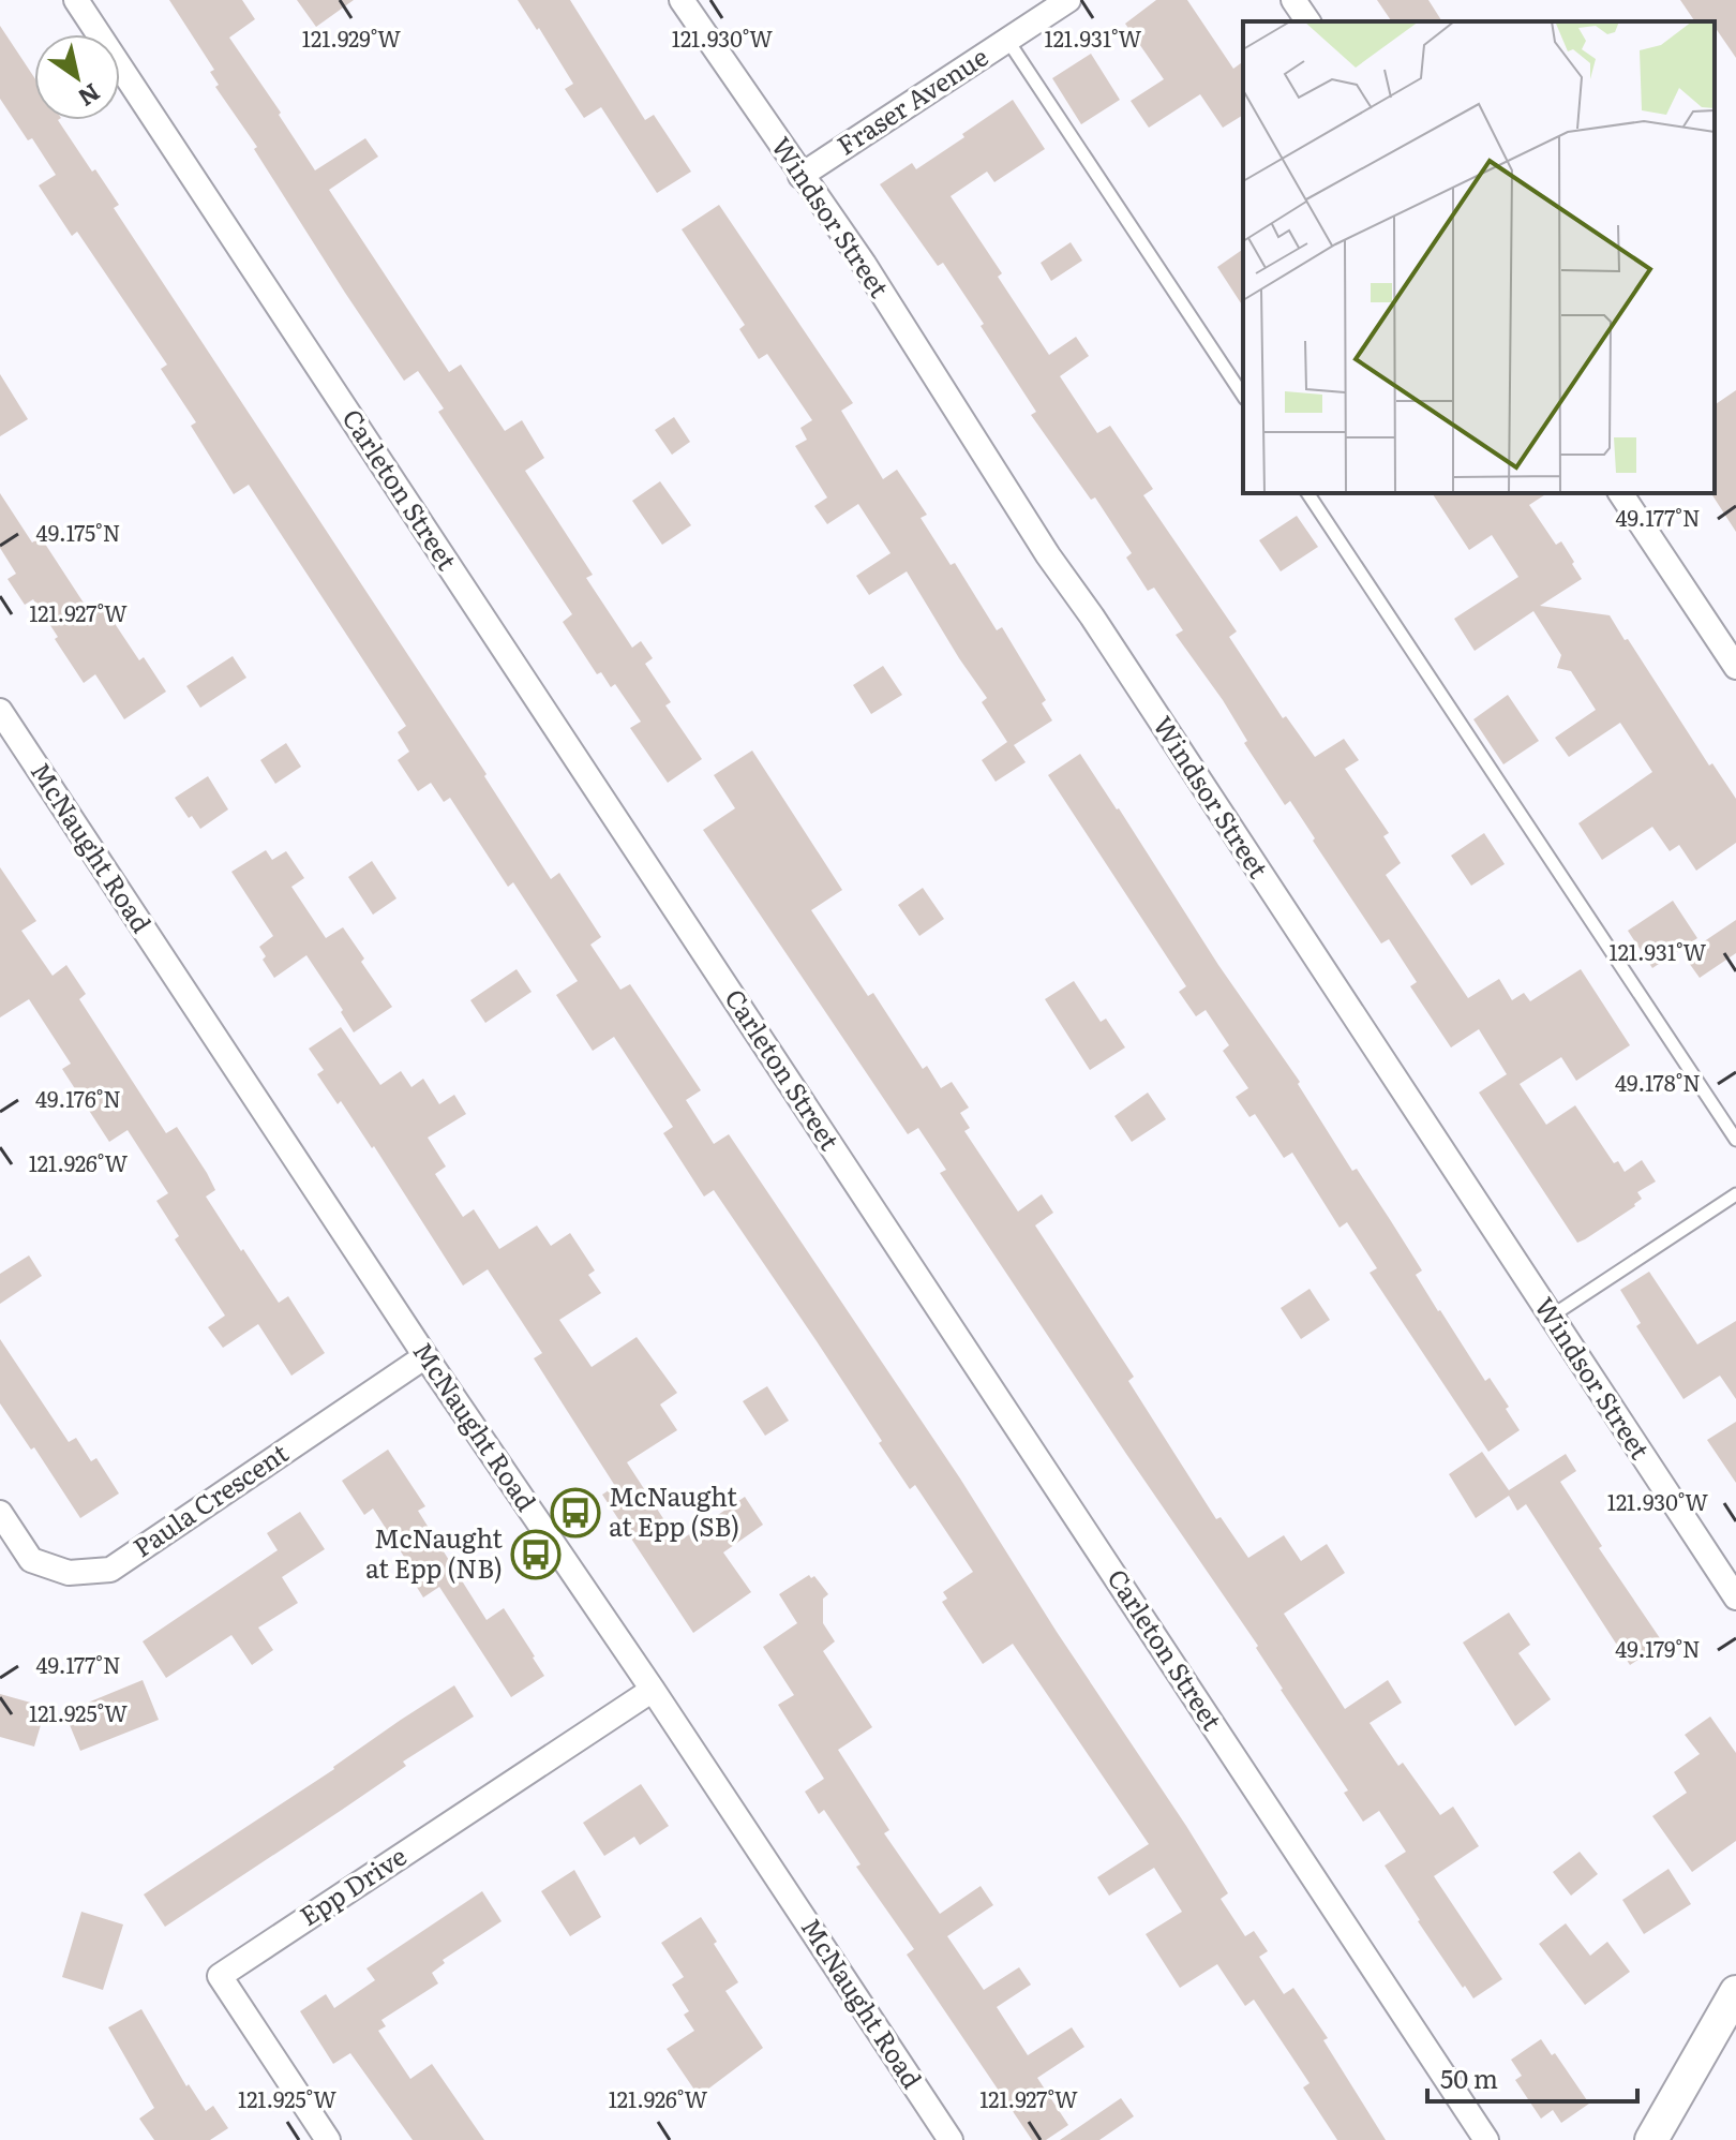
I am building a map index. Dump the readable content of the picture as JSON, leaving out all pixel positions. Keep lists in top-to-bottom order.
{
  "streets": {
    "street": [
      "Fraser Avenue",
      "Windsor Street",
      "Carleton Street",
      "McNaught Road",
      "Paula Crescent",
      "Epp Drive"
    ]
  },
  "crossings": [
    ["Fraser Avenue", "Windsor Street"],
    ["McNaught Road", "Paula Crescent"],
    ["McNaught Road", "Epp Drive"]
  ],
  "places": {
    "bus stop": ["McNaught at Epp (SB)", "McNaught at Epp (NB)"]
  },
  "scale_bar": "50 m",
  "north": "bottom right",
  "coordinates": [
    "121.930°W",
    "121.929°W",
    "121.931°W",
    "49.177°N",
    "49.175°N",
    "121.927°W",
    "49.178°N",
    "49.176°N",
    "121.926°W",
    "49.179°N",
    "121.925°W"
  ]
}
